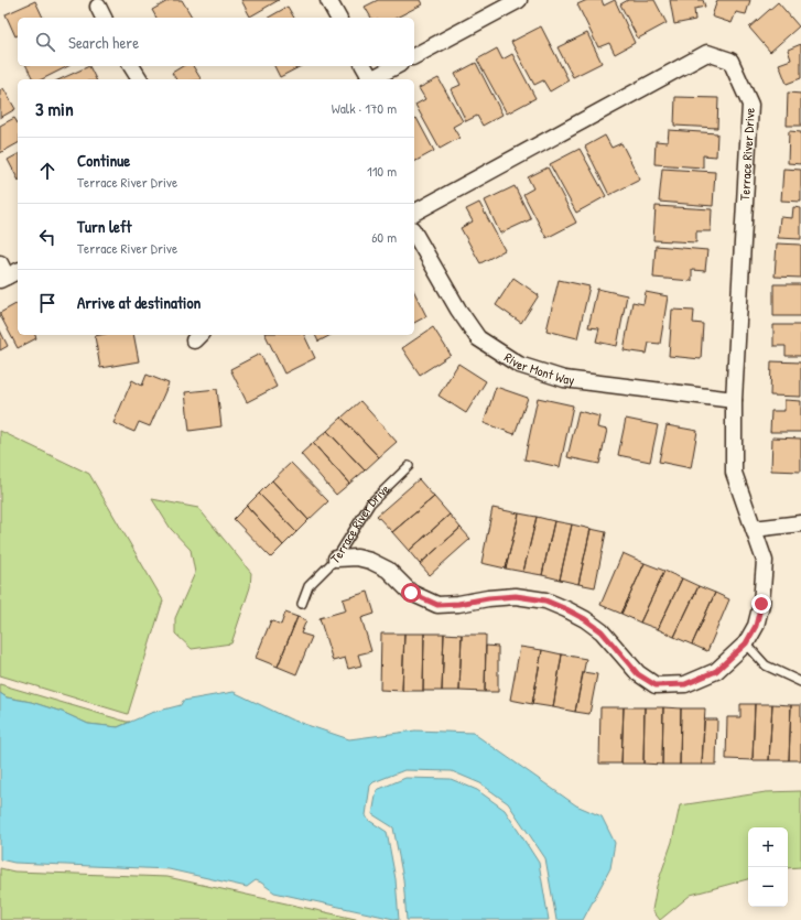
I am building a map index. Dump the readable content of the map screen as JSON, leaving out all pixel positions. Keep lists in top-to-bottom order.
{
  "streets": {
    "street": ["Terrace River Drive", "River Mont Way"]
  },
  "crossings": [
    ["Terrace River Drive", "River Mont Way"]
  ],
  "page": {
    "search": "Search here",
    "heading": ["3 min", "Walk · 170 m"],
    "list": [
      ["Continue", "Terrace River Drive", "110 m"],
      ["Turn left", "Terrace River Drive", "60 m"],
      "Arrive at destination"
    ],
    "map_buttons": ["+", "−"]
  }
}
